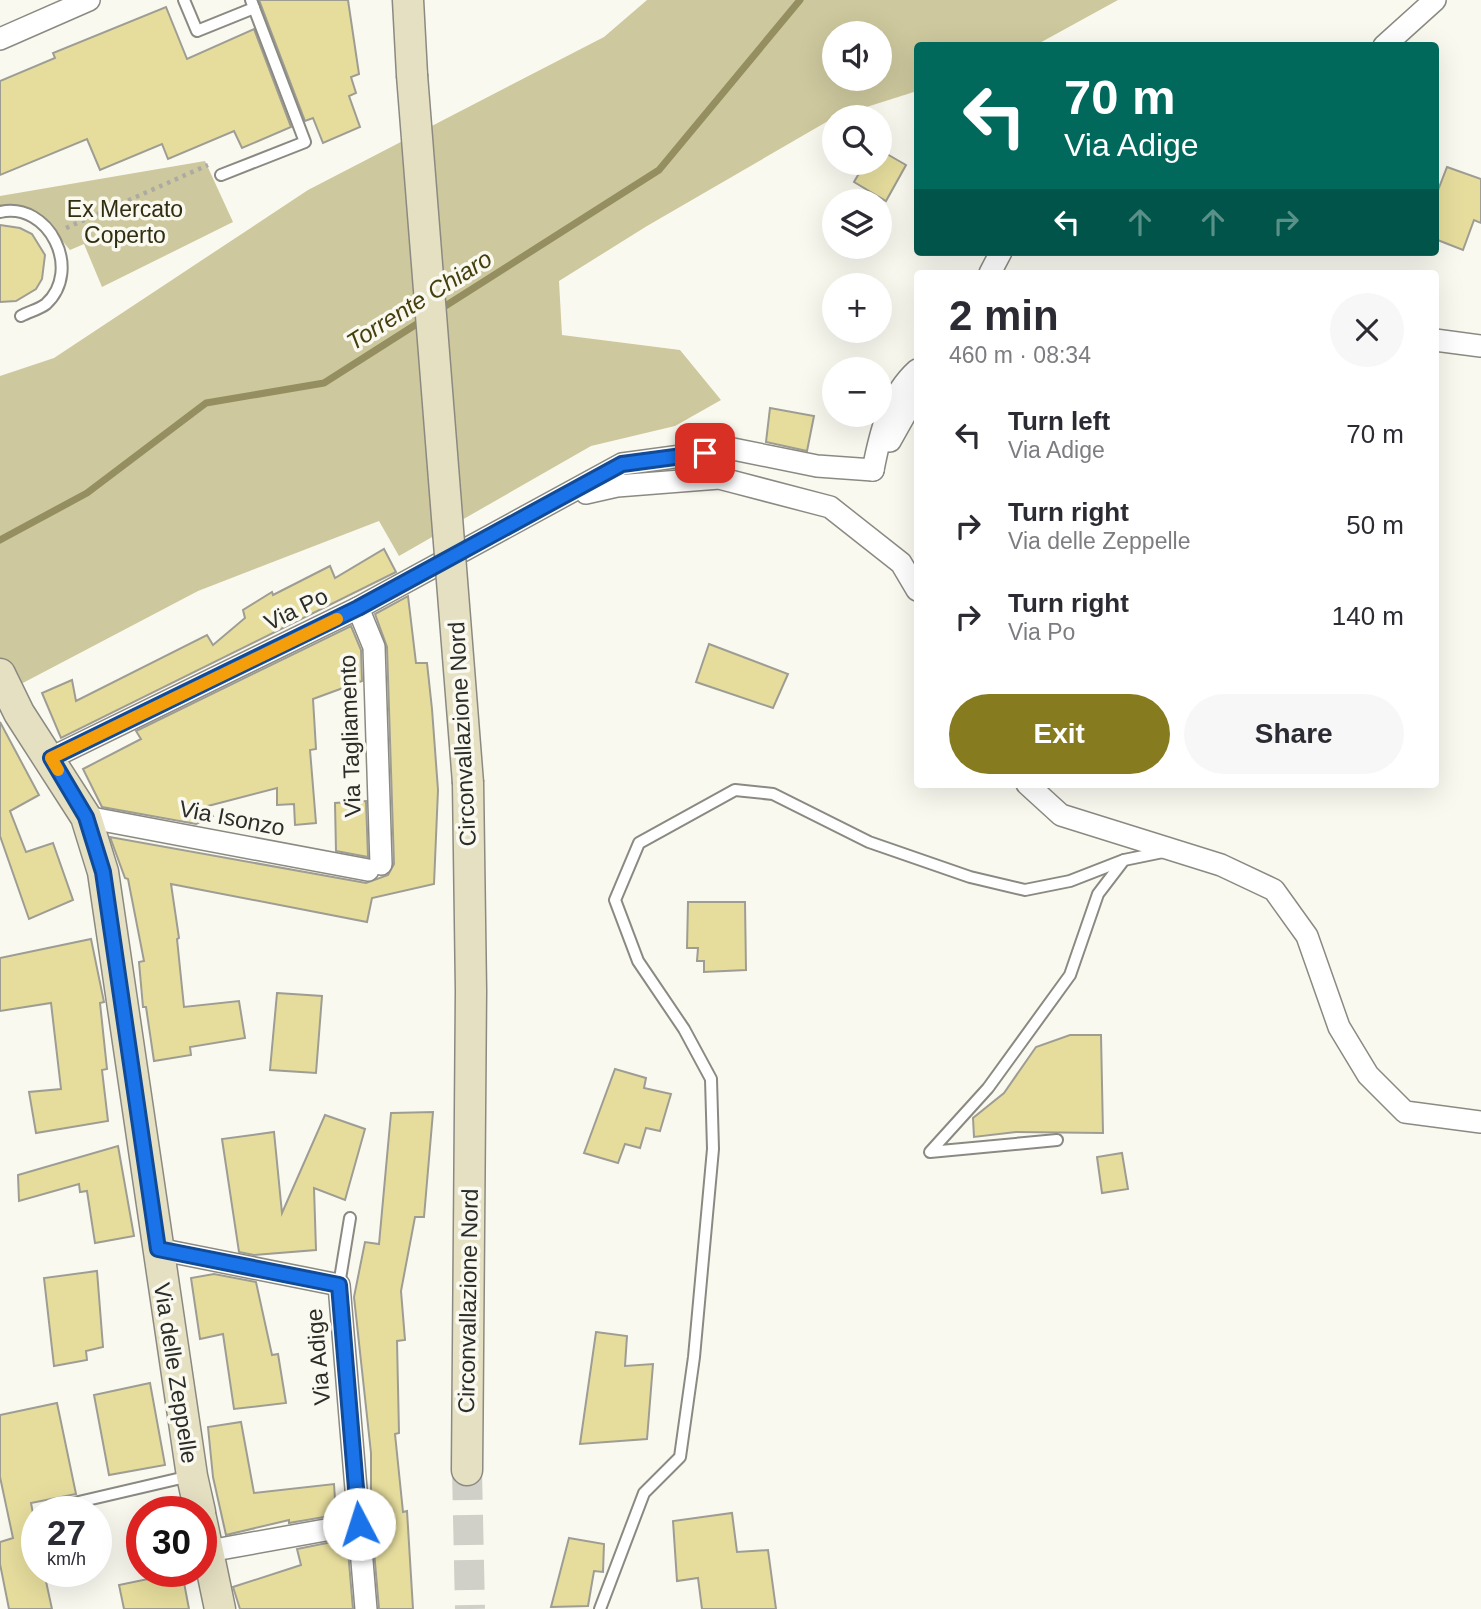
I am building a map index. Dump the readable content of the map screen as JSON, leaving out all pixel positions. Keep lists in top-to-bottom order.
{
  "streets": {
    "main road": ["Circonvallazione Nord", "Via delle Zeppelle"],
    "street": [
      "Via Po",
      "Via Tagliamento",
      "Via Isonzo",
      "Via Adige"
    ]
  },
  "crossings": [
    ["Via Po", "Via Tagliamento"],
    ["Via Po", "Via delle Zeppelle"],
    ["Via Tagliamento", "Via Isonzo"],
    ["Via Isonzo", "Via delle Zeppelle"],
    ["Via Adige", "Via delle Zeppelle"]
  ],
  "water": ["Torrente Chiaro"],
  "parks": ["Ex Mercato Coperto"],
  "page": {
    "map_buttons": ["+", "−"],
    "turn": ["70 m", "Via Adige"],
    "heading": ["2 min", "460 m · 08:34"],
    "list": [
      {
        "name": "Turn left",
        "note": "Via Adige",
        "value": "70 m"
      },
      {
        "name": "Turn right",
        "note": "Via delle Zeppelle",
        "value": "50 m"
      },
      {
        "name": "Turn right",
        "note": "Via Po",
        "value": "140 m"
      }
    ],
    "buttons": ["Exit", "Share"],
    "speed": "27 km/h",
    "limit": "30"
  }
}
